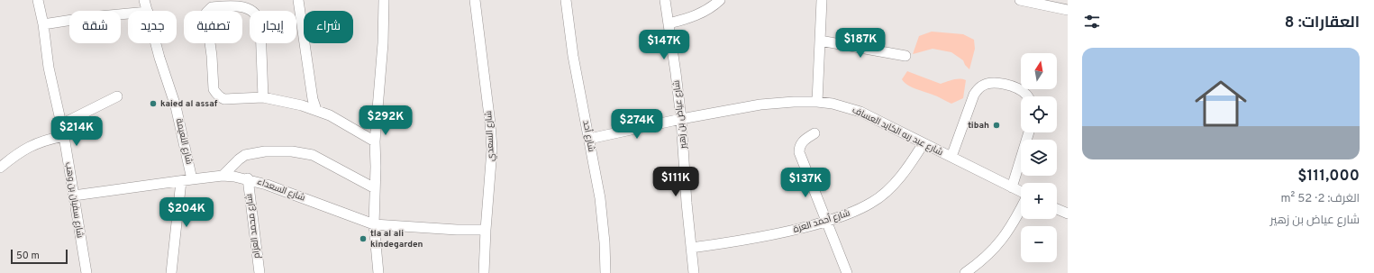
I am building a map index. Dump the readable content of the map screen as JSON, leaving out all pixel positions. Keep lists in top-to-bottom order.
{
  "streets": {
    "street": [
      "شارع عياض بن زهير",
      "شارع عبد ربه الكايد العساف",
      "شارع السعدي",
      "شارع أحد",
      "شارع النعيمة",
      "شارع السعداء",
      "شارع سفيان بن وهب",
      "شارع أحمد العزة",
      "شارع محمد العزام"
    ]
  },
  "crossings": [
    ["شارع عياض بن زهير", "شارع عبد ربه الكايد العساف"],
    ["شارع عياض بن زهير", "شارع أحمد العزة"],
    ["شارع عبد ربه الكايد العساف", "شارع أحد"],
    ["شارع عبد ربه الكايد العساف", "شارع أحمد العزة"],
    ["شارع السعدي", "شارع السعداء"],
    ["شارع النعيمة", "شارع السعداء"],
    ["شارع السعداء", "شارع سفيان بن وهب"],
    ["شارع السعداء", "شارع محمد العزام"]
  ],
  "places": ["kaied al assaf", "tibah", "tla al ali kindegarden"],
  "scale_bar": "50 m",
  "north": "top",
  "page": {
    "heading": "العقارات: 8",
    "chip": [
      "شراء",
      "إيجار",
      "تصفية",
      "جديد",
      "شقة"
    ],
    "price": [
      "$187K",
      "$147K",
      "$292K",
      "$274K",
      "$214K",
      "$111K",
      "$137K",
      "$204K"
    ],
    "list": [
      {
        "name": "$111,000",
        "note": "الغرف: 2 · 52 m² · شارع عياض بن زهير"
      }
    ],
    "map_buttons": ["+", "−"],
    "scale": "50 m"
  }
}
